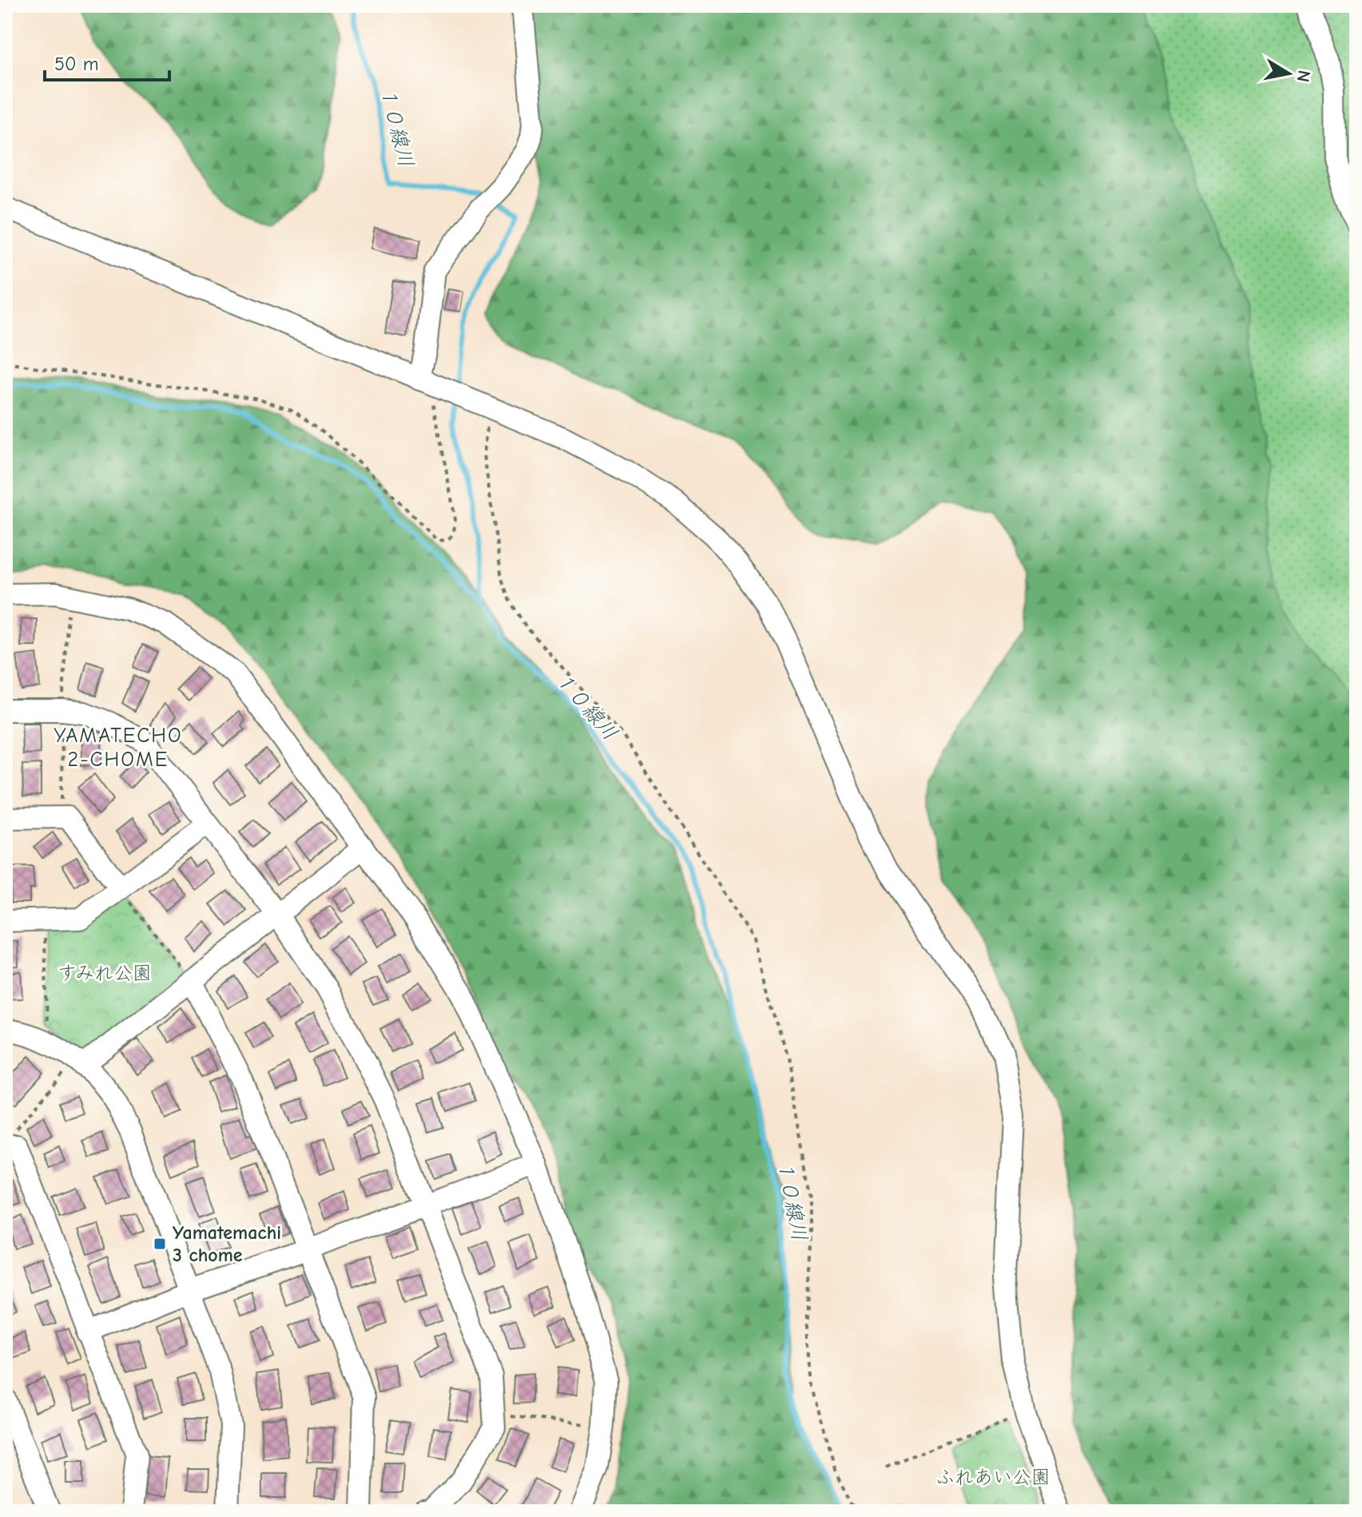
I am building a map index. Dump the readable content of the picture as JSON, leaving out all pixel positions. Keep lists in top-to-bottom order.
{
  "districts": ["YAMATECHO 2-CHOME"],
  "water": ["１０線川"],
  "parks": ["すみれ公園", "ふれあい公園"],
  "places": {
    "transit": ["Yamatemachi 3 chome"]
  },
  "scale_bar": "50 m",
  "north": "right"
}
